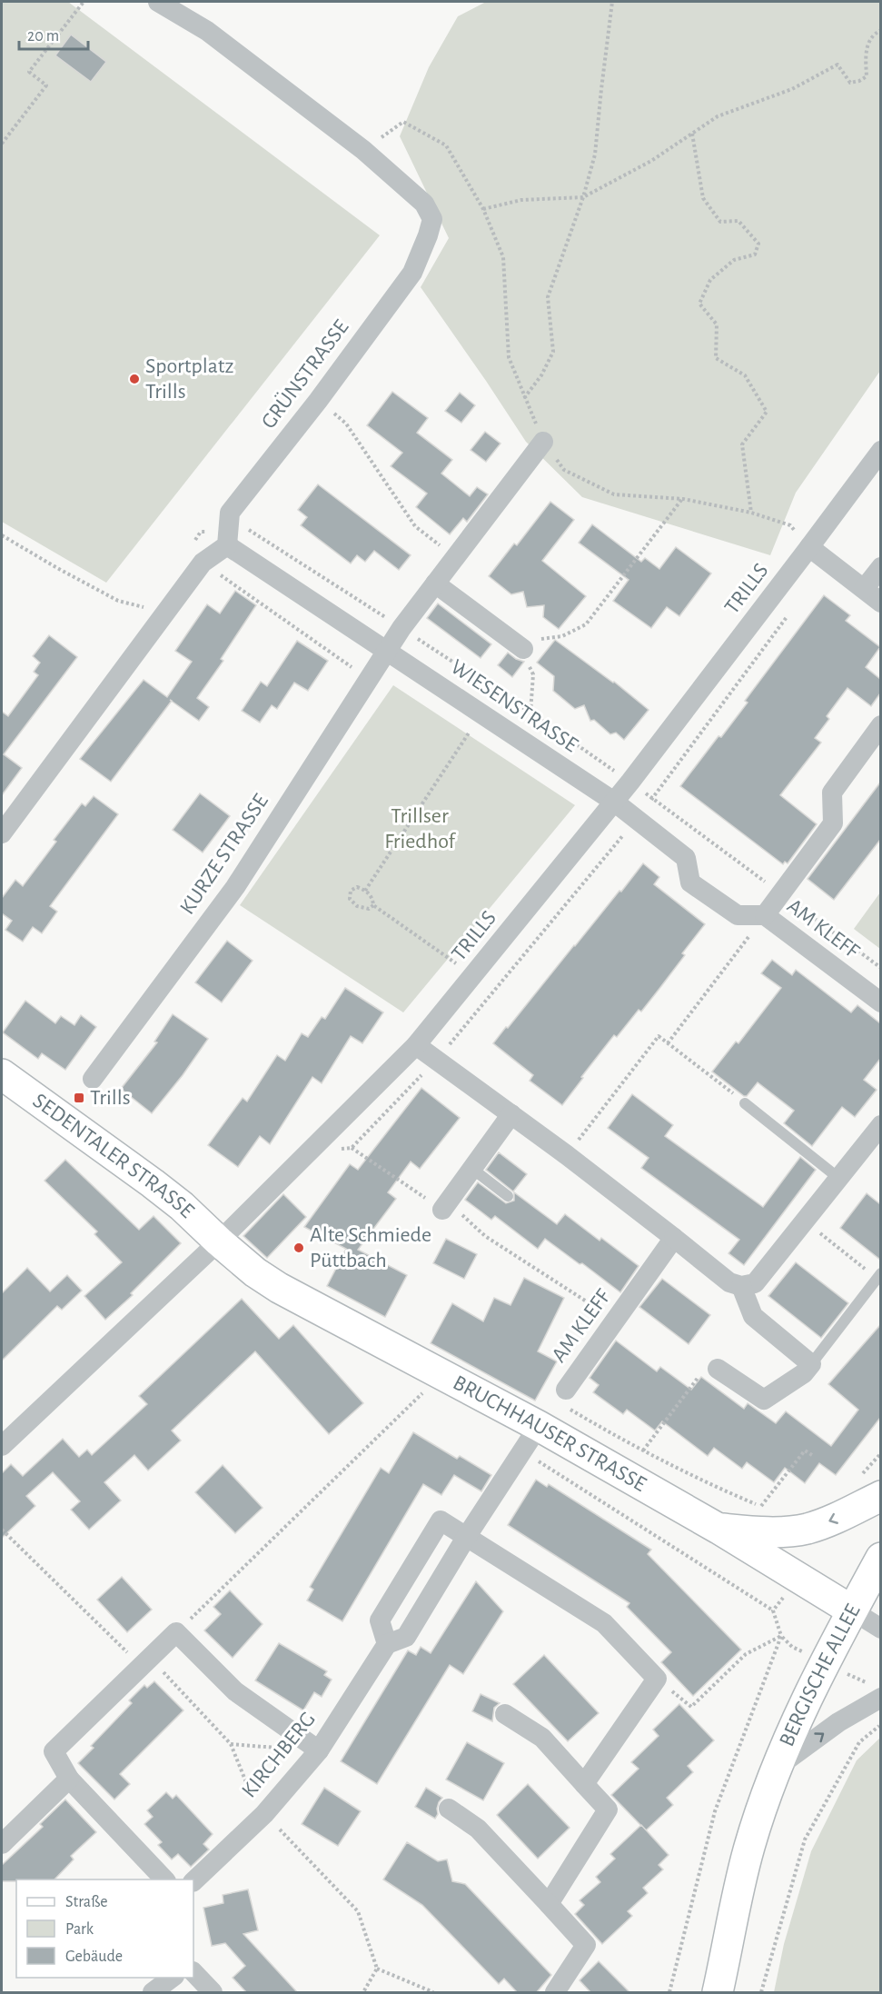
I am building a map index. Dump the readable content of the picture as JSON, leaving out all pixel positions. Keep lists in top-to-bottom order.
{
  "streets": {
    "street": [
      "GRÜNSTRASSE",
      "TRILLS",
      "WIESENSTRASSE",
      "KURZE STRASSE",
      "AM KLEFF",
      "SEDENTALER STRASSE",
      "BRUCHHAUSER STRASSE",
      "BERGISCHE ALLEE",
      "KIRCHBERG"
    ]
  },
  "crossings": [
    ["GRÜNSTRASSE", "WIESENSTRASSE"],
    ["TRILLS", "WIESENSTRASSE"],
    ["TRILLS", "AM KLEFF"],
    ["TRILLS", "SEDENTALER STRASSE"],
    ["TRILLS", "BRUCHHAUSER STRASSE"],
    ["WIESENSTRASSE", "KURZE STRASSE"],
    ["WIESENSTRASSE", "AM KLEFF"],
    ["SEDENTALER STRASSE", "BRUCHHAUSER STRASSE"],
    ["BRUCHHAUSER STRASSE", "BERGISCHE ALLEE"],
    ["BRUCHHAUSER STRASSE", "KIRCHBERG"]
  ],
  "parks": ["Trillser Friedhof"],
  "places": {
    "other": ["Sportplatz Trills", "Alte Schmiede Püttbach"],
    "transit": ["Trills"]
  },
  "legend": ["Straße", "Park", "Gebäude"],
  "scale_bar": "20 m"
}
